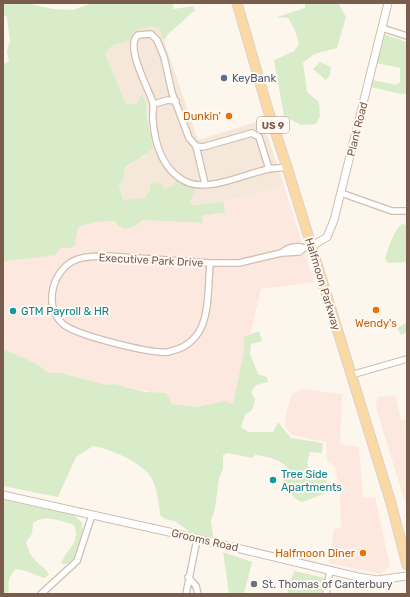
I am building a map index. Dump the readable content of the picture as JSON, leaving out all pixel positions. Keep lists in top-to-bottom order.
{
  "streets": {
    "main road": ["US 9", "Halfmoon Parkway"],
    "street": ["Plant Road", "Executive Park Drive", "Grooms Road"]
  },
  "crossings": [
    ["Plant Road", "Executive Park Drive"],
    ["Plant Road", "Halfmoon Parkway"],
    ["Executive Park Drive", "Halfmoon Parkway"]
  ],
  "places": [
    "KeyBank",
    "Dunkin'",
    "Wendy's",
    "GTM Payroll & HR",
    "Tree Side Apartments",
    "Halfmoon Diner",
    "St. Thomas of Canterbury"
  ]
}
